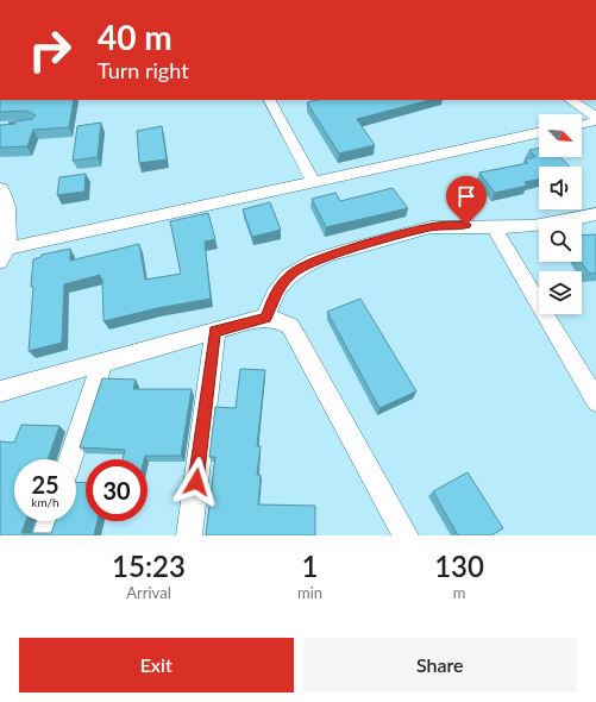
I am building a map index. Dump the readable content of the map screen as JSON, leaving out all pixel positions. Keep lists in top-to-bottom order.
{
  "north": "bottom right",
  "page": {
    "turn": ["40 m", "Turn right"],
    "speed": "25 km/h",
    "limit": "30",
    "eta": [
      "15:23",
      "Arrival",
      "1",
      "min",
      "130",
      "m"
    ],
    "buttons": ["Exit", "Share"]
  }
}
